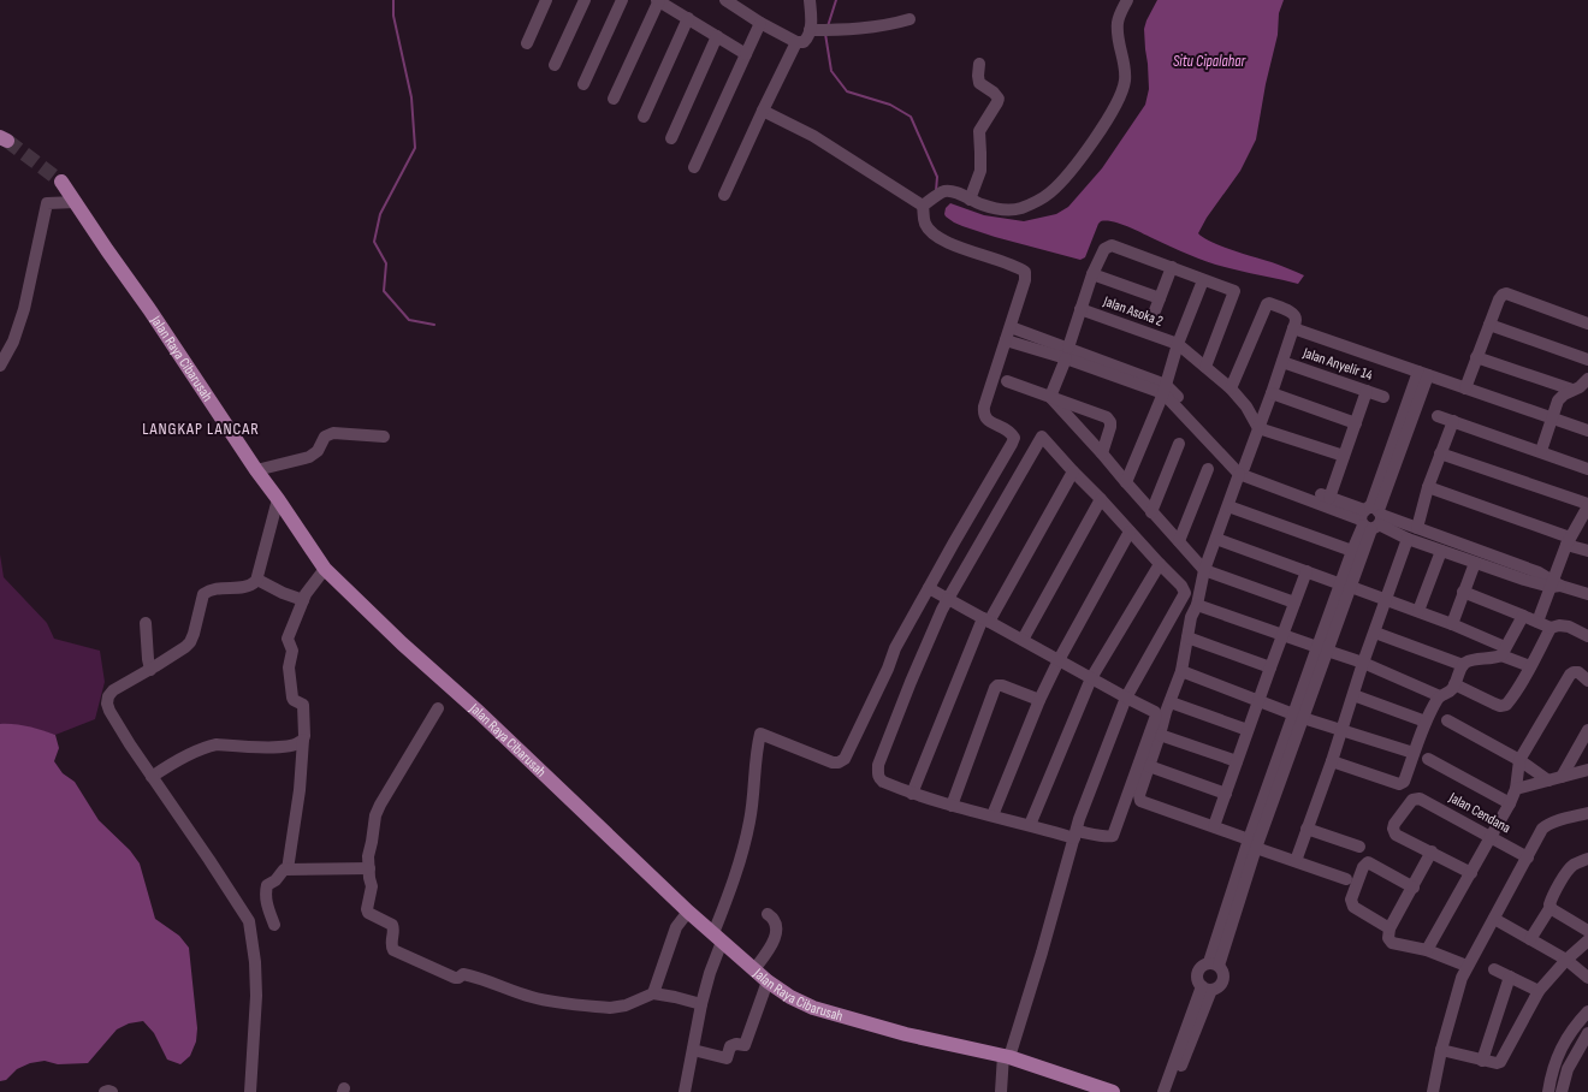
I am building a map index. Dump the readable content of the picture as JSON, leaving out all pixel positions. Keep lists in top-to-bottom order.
{
  "streets": {
    "main road": ["Jalan Raya Cibarusah"],
    "street": ["Jalan Asoka 2", "Jalan Anyelir 14", "Jalan Cendana"]
  },
  "districts": ["LANGKAP LANCAR"],
  "water": ["Situ Cipalahar"]
}
